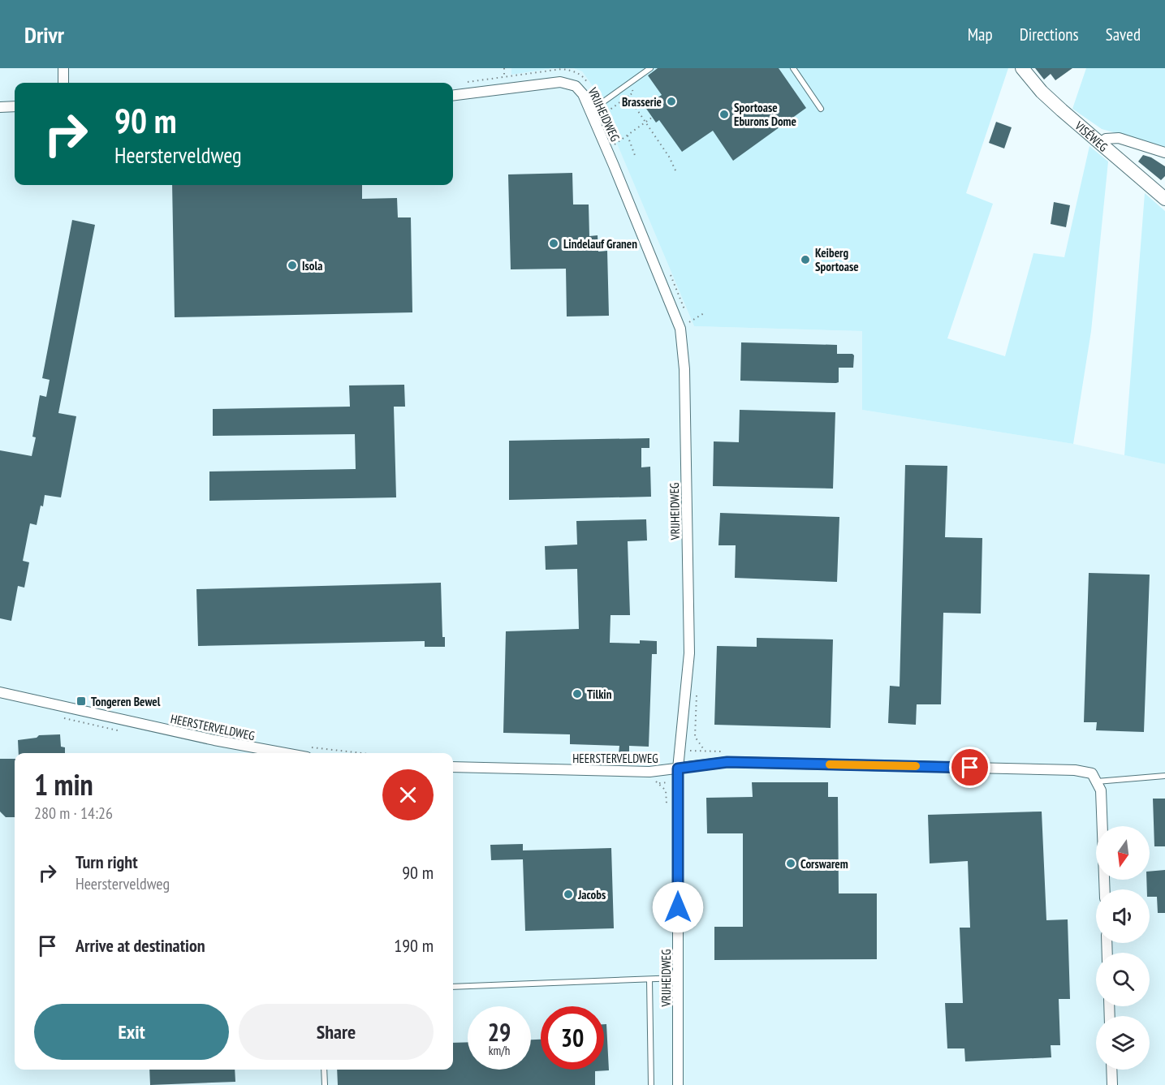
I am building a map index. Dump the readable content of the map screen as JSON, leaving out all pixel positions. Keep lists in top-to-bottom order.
{
  "streets": {
    "main road": ["VISÉWEG"],
    "street": ["VRIJHEIDWEG", "HEERSTERVELDWEG"]
  },
  "crossings": [
    ["VRIJHEIDWEG", "HEERSTERVELDWEG"]
  ],
  "places": {
    "other": [
      "Brasserie",
      "Sportoase Eburons Dome",
      "Lindelauf Granen",
      "Keiberg Sportoase",
      "Isola",
      "Tilkin",
      "Corswarem",
      "Jacobs"
    ],
    "transit": ["Tongeren Bewel"]
  },
  "north": "bottom",
  "page": {
    "header": "Drivr",
    "nav": ["Map", "Directions", "Saved"],
    "turn": ["90 m", "Heersterveldweg"],
    "heading": ["1 min", "280 m · 14:26"],
    "list": [
      {
        "name": "Turn right",
        "note": "Heersterveldweg",
        "value": "90 m"
      },
      {
        "name": "Arrive at destination",
        "value": "190 m"
      }
    ],
    "buttons": ["Exit", "Share"],
    "speed": "29 km/h",
    "limit": "30"
  }
}
